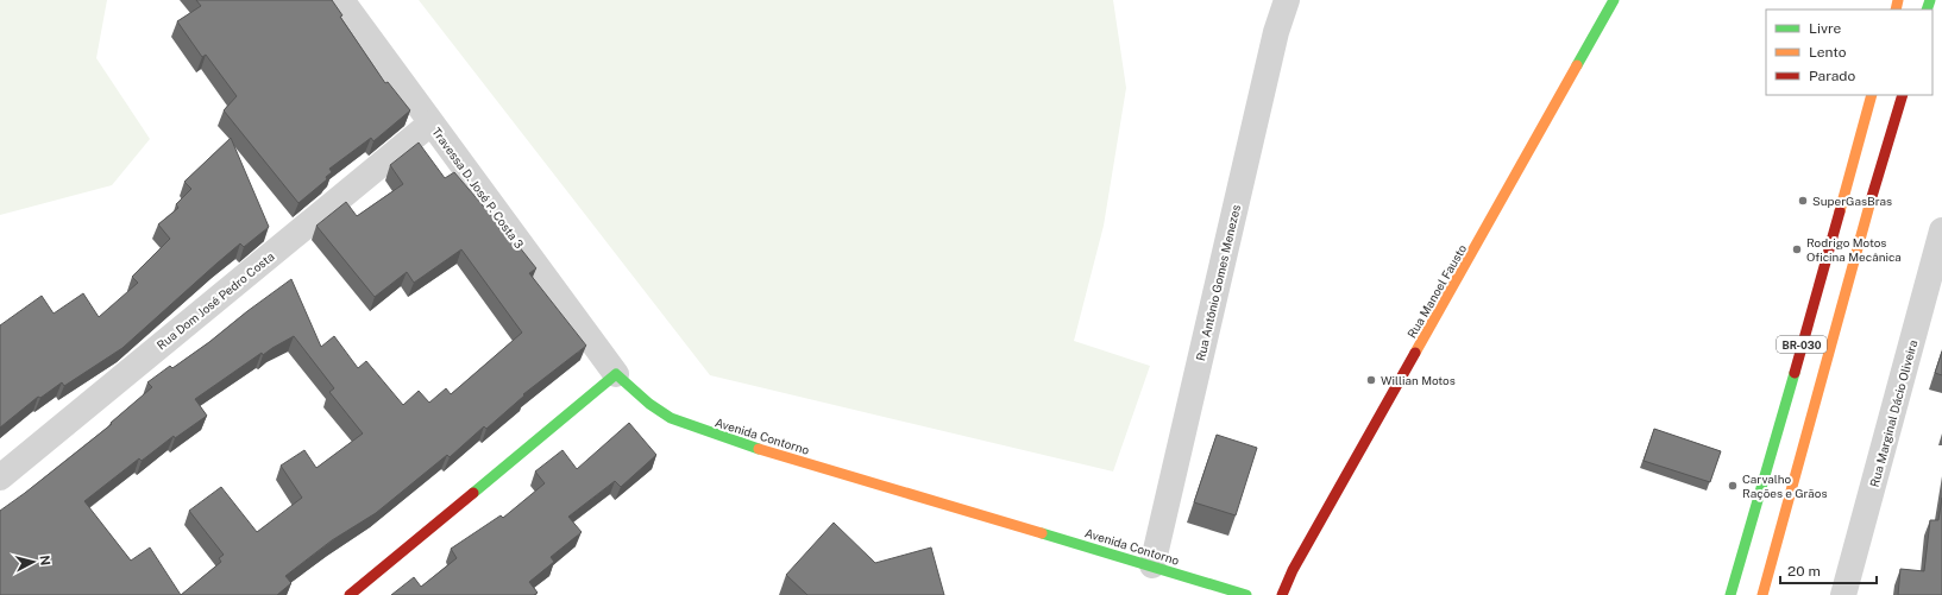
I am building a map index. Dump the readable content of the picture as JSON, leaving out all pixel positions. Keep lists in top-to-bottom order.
{
  "streets": {
    "street": [
      "Travessa D. José P. Costa 3",
      "Rua Antônio Gomes Menezes",
      "Rua Manoel Fausto",
      "Rua Dom José Pedro Costa",
      "BR-030",
      "Rua Marginal Dácio Oliveira",
      "Avenida Contorno"
    ]
  },
  "crossings": [
    ["Travessa D. José P. Costa 3", "Rua Dom José Pedro Costa"],
    ["Travessa D. José P. Costa 3", "Avenida Contorno"],
    ["Rua Antônio Gomes Menezes", "Avenida Contorno"]
  ],
  "places": [
    "SuperGasBras",
    "Rodrigo Motos Oficina Mecânica",
    "Willian Motos",
    "Carvalho Rações e Grãos"
  ],
  "legend": ["Livre", "Lento", "Parado"],
  "scale_bar": "20 m",
  "north": "right"
}
